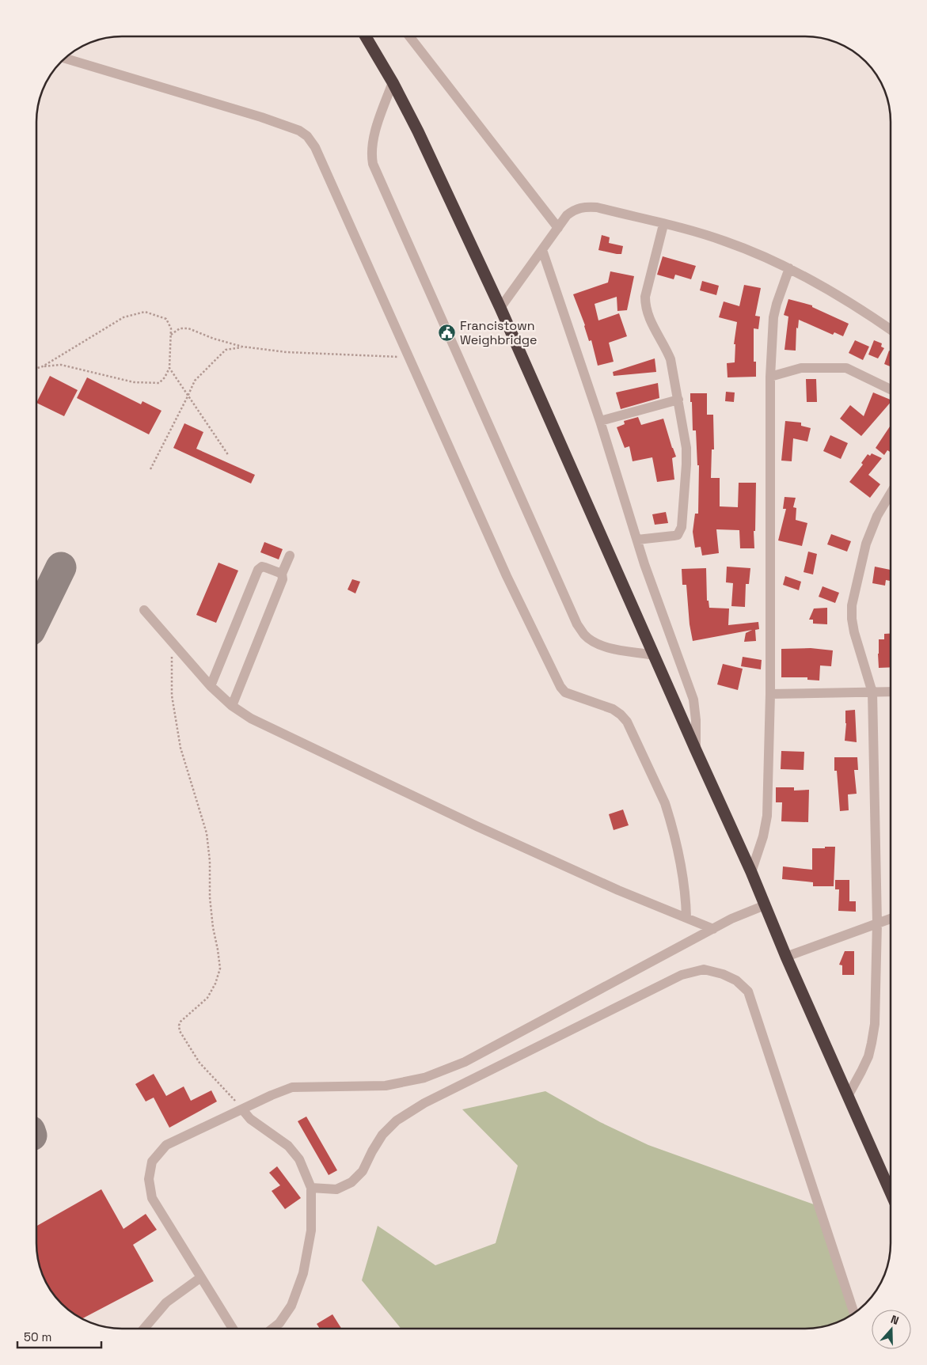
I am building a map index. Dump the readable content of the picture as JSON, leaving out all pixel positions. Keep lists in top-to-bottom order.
{
  "places": {
    "public building": ["Francistown Weighbridge"]
  },
  "scale_bar": "50 m",
  "north": "top"
}
